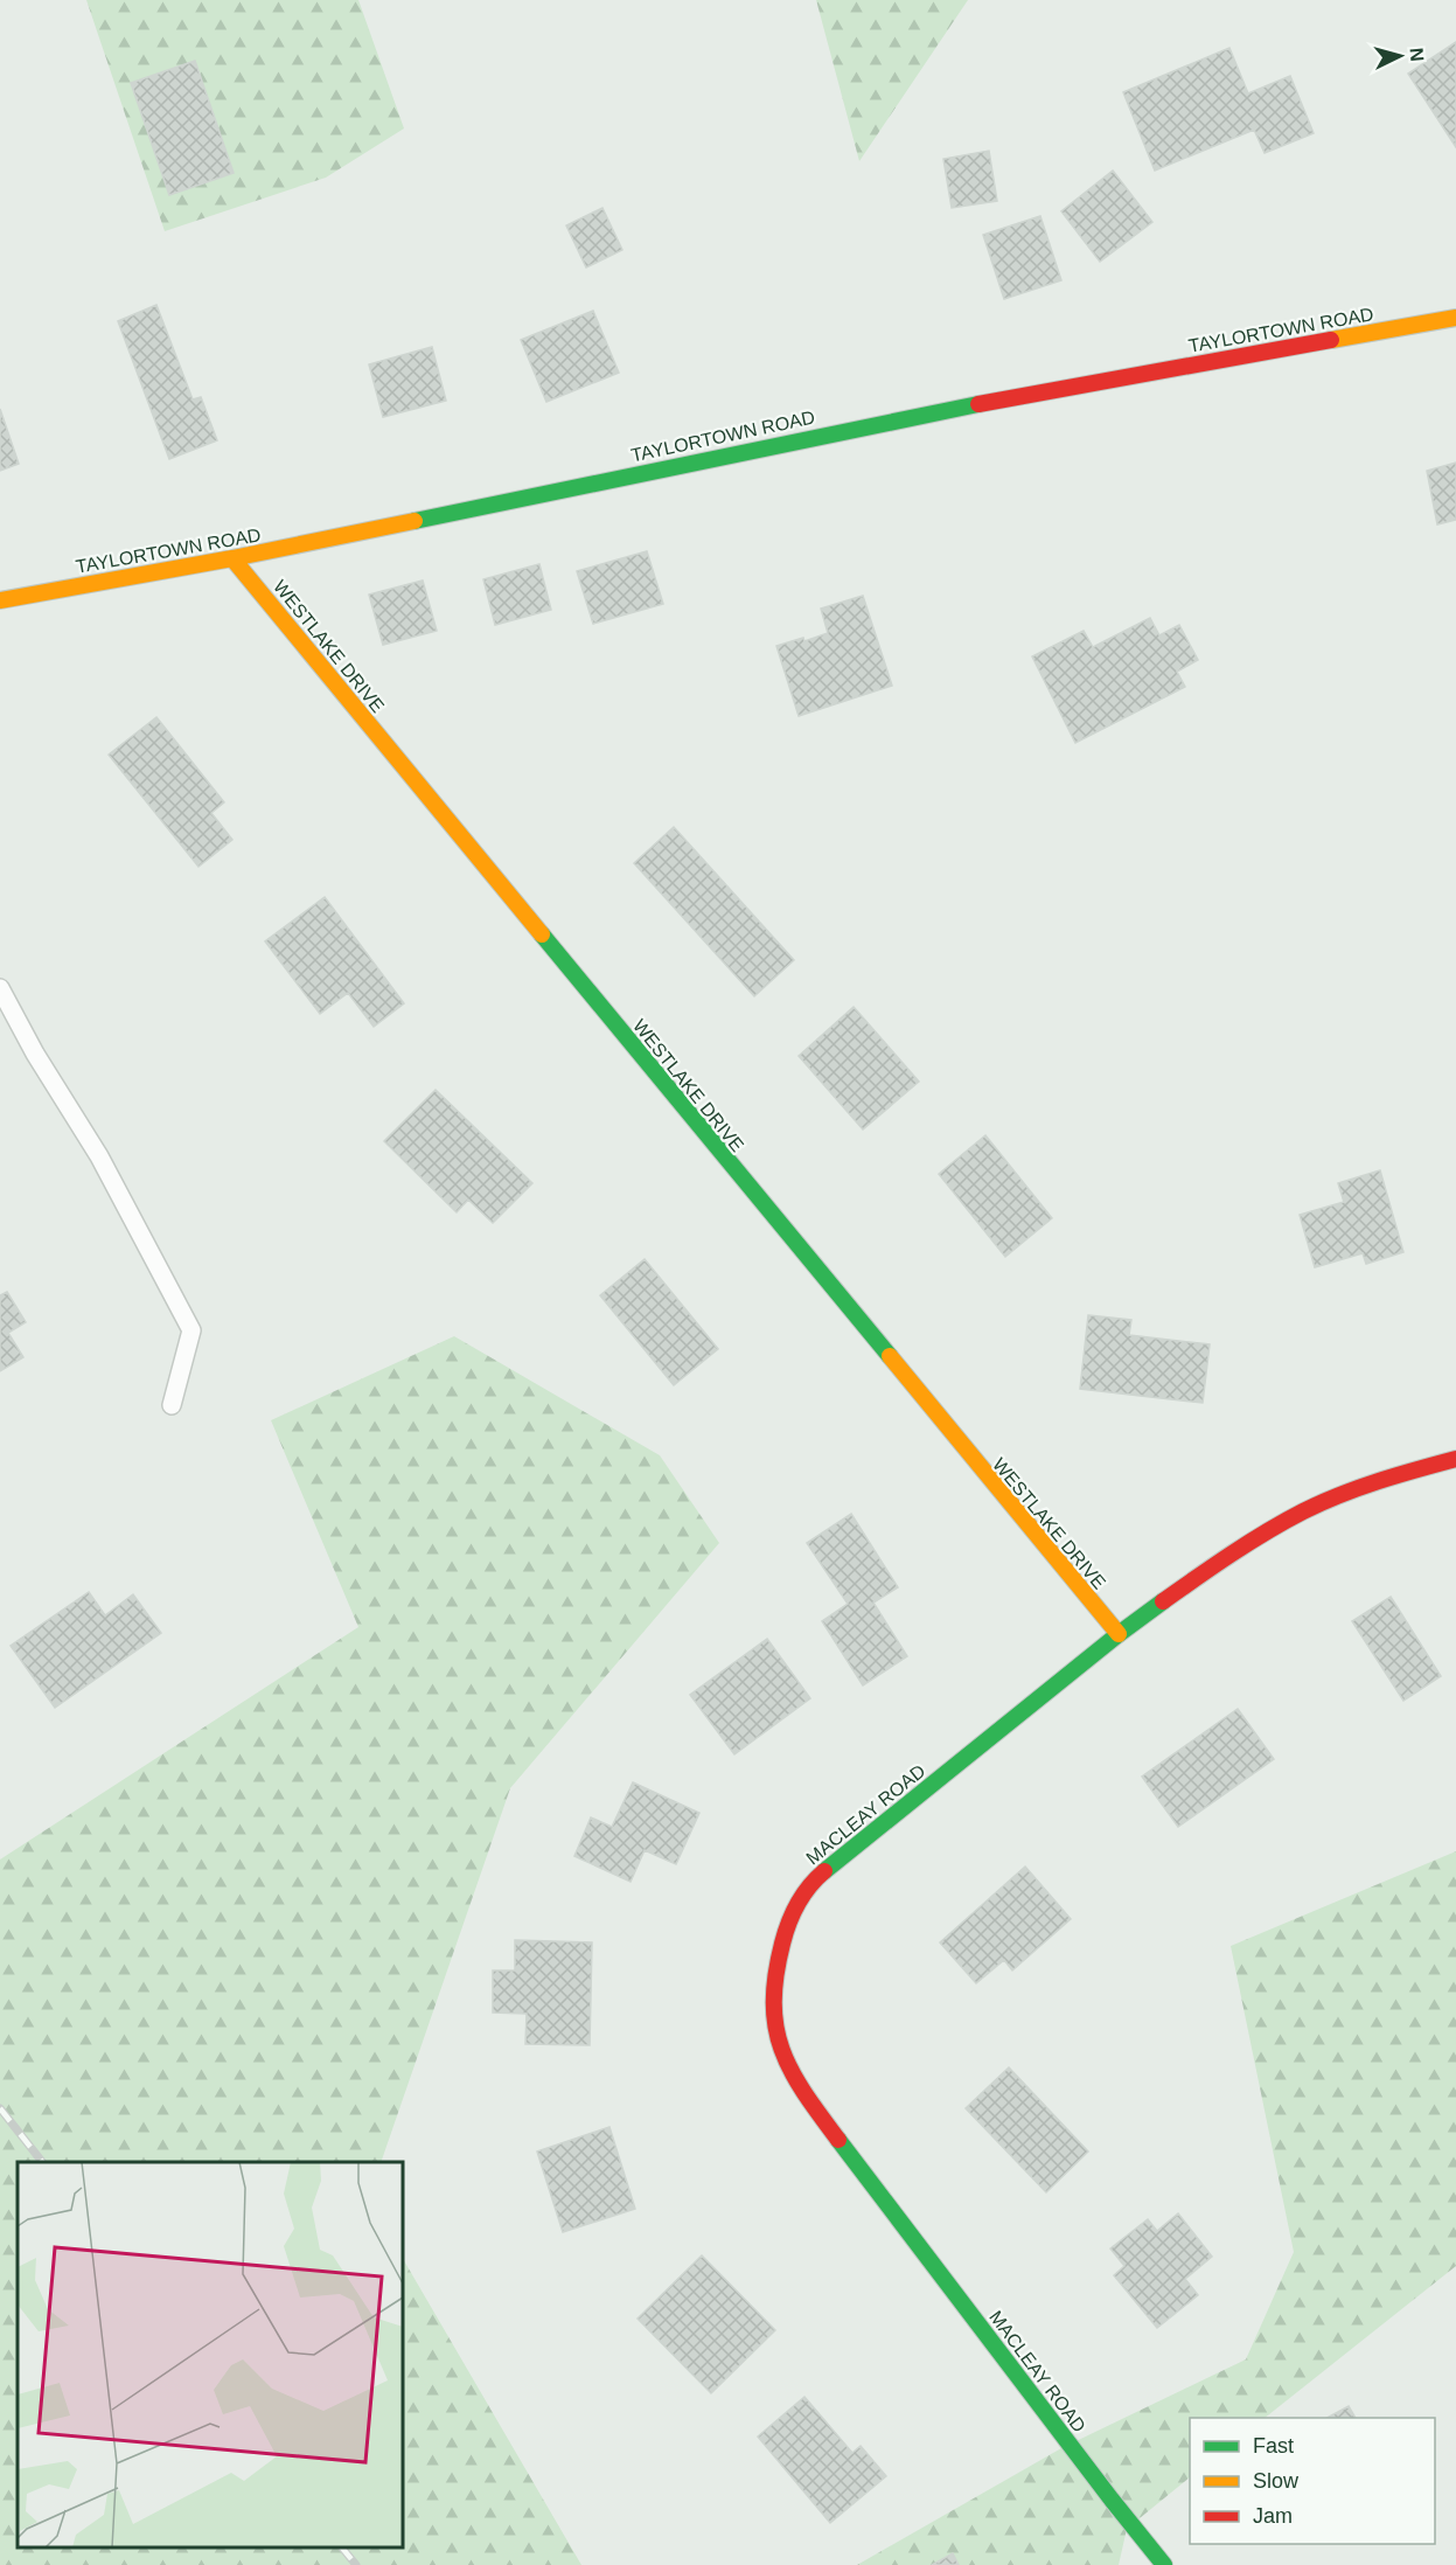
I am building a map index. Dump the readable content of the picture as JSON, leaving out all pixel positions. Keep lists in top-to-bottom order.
{
  "streets": {
    "street": ["TAYLORTOWN ROAD", "WESTLAKE DRIVE", "MACLEAY ROAD"]
  },
  "crossings": [
    ["TAYLORTOWN ROAD", "WESTLAKE DRIVE"],
    ["WESTLAKE DRIVE", "MACLEAY ROAD"]
  ],
  "legend": ["Fast", "Slow", "Jam"],
  "north": "right"
}
